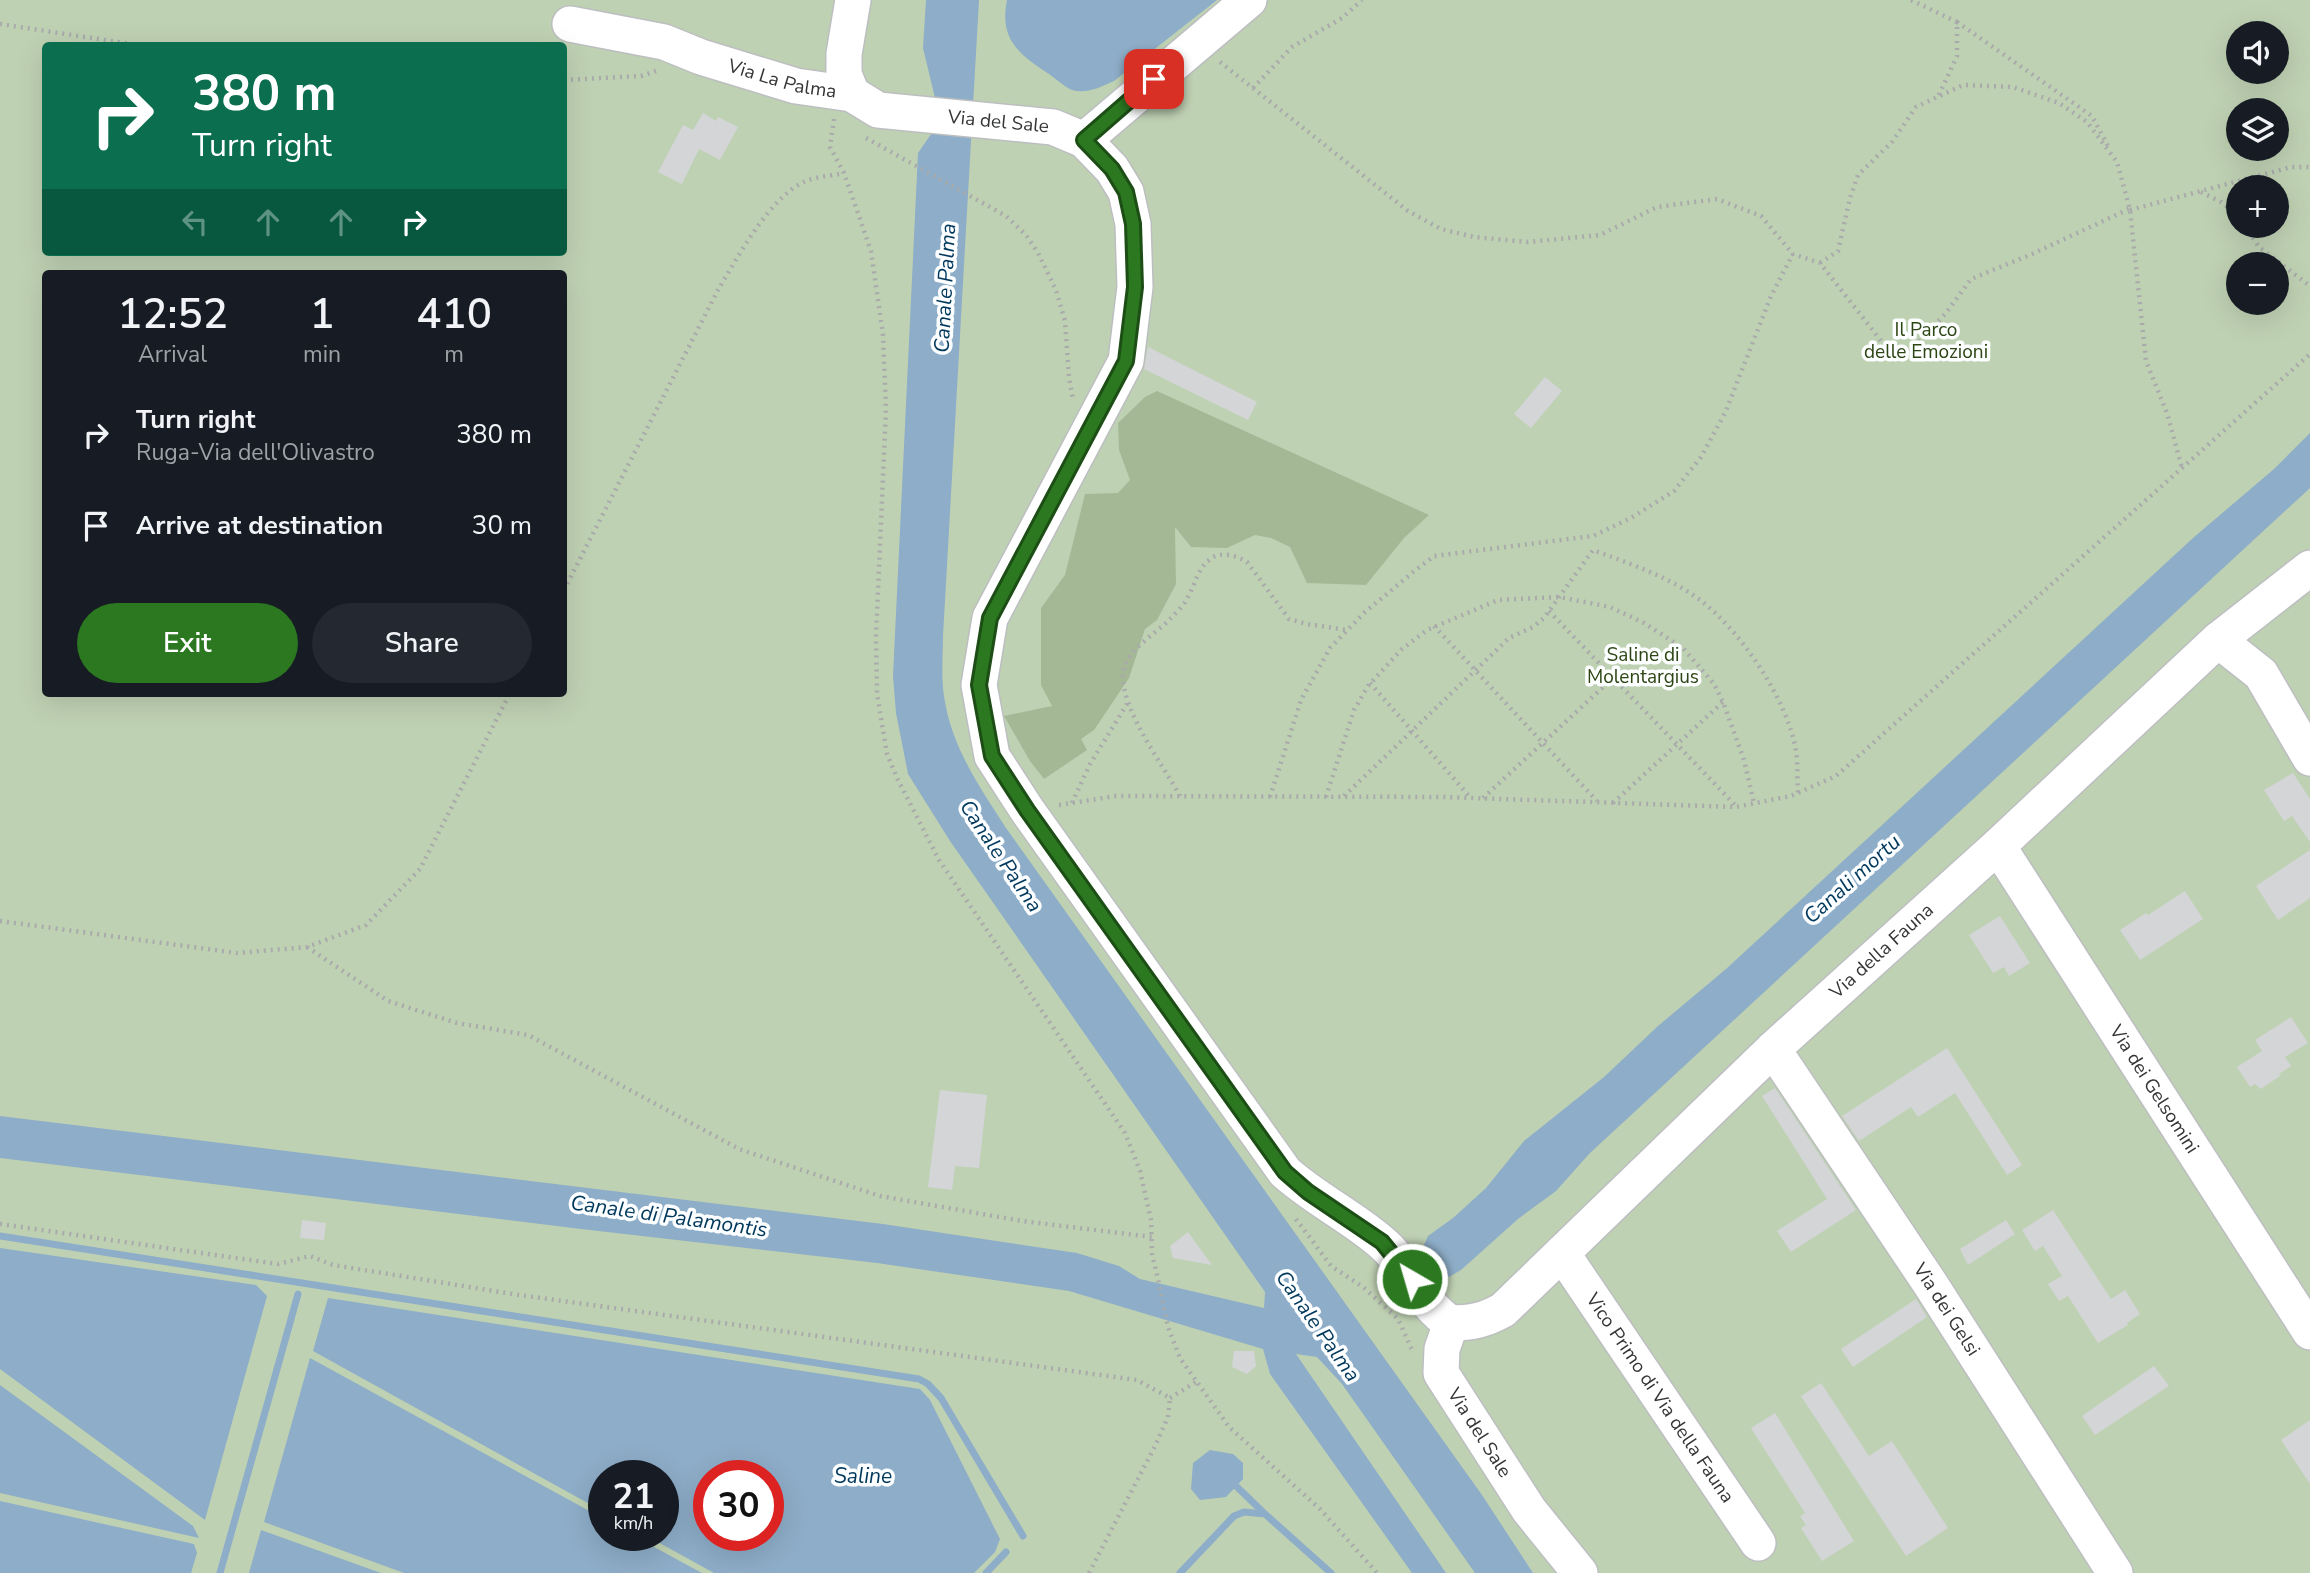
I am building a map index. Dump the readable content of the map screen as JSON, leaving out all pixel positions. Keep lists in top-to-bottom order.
{
  "streets": {
    "street": [
      "Via La Palma",
      "Via del Sale",
      "Via della Fauna",
      "Via dei Gelsomini",
      "Via dei Gelsi",
      "Vico Primo di Via della Fauna"
    ]
  },
  "crossings": [
    ["Via La Palma", "Via del Sale"],
    ["Via del Sale", "Via della Fauna"],
    ["Via della Fauna", "Via dei Gelsomini"],
    ["Via della Fauna", "Via dei Gelsi"],
    ["Via della Fauna", "Vico Primo di Via della Fauna"]
  ],
  "water": [
    "Canale Palma",
    "Canali mortu",
    "Canale di Palamontis",
    "Saline"
  ],
  "parks": ["Il Parco delle Emozioni", "Saline di Molentargius"],
  "page": {
    "map_buttons": ["+", "−"],
    "turn": ["380 m", "Turn right"],
    "eta": [
      "12:52",
      "Arrival",
      "1",
      "min",
      "410",
      "m"
    ],
    "list": [
      {
        "name": "Turn right",
        "note": "Ruga-Via dell'Olivastro",
        "value": "380 m"
      },
      {
        "name": "Arrive at destination",
        "value": "30 m"
      }
    ],
    "buttons": ["Exit", "Share"],
    "speed": "21 km/h",
    "limit": "30"
  }
}
